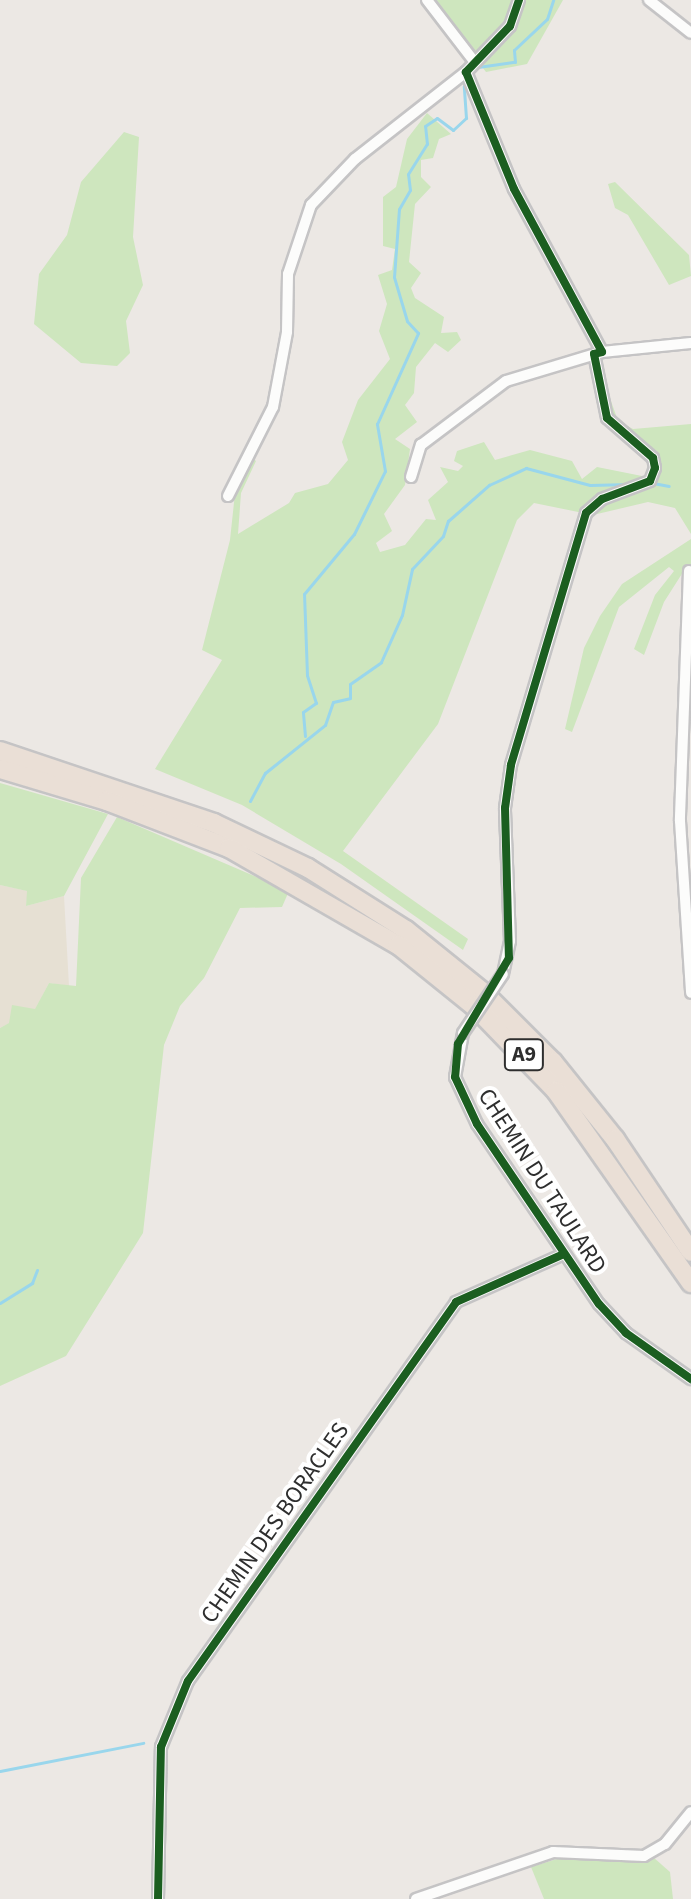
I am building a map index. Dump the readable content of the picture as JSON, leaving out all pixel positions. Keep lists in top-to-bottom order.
{
  "streets": {
    "highway": ["A9"],
    "street": ["CHEMIN DU TAULARD", "CHEMIN DES BORACLES"]
  },
  "crossings": [
    ["CHEMIN DU TAULARD", "CHEMIN DES BORACLES"]
  ]
}
